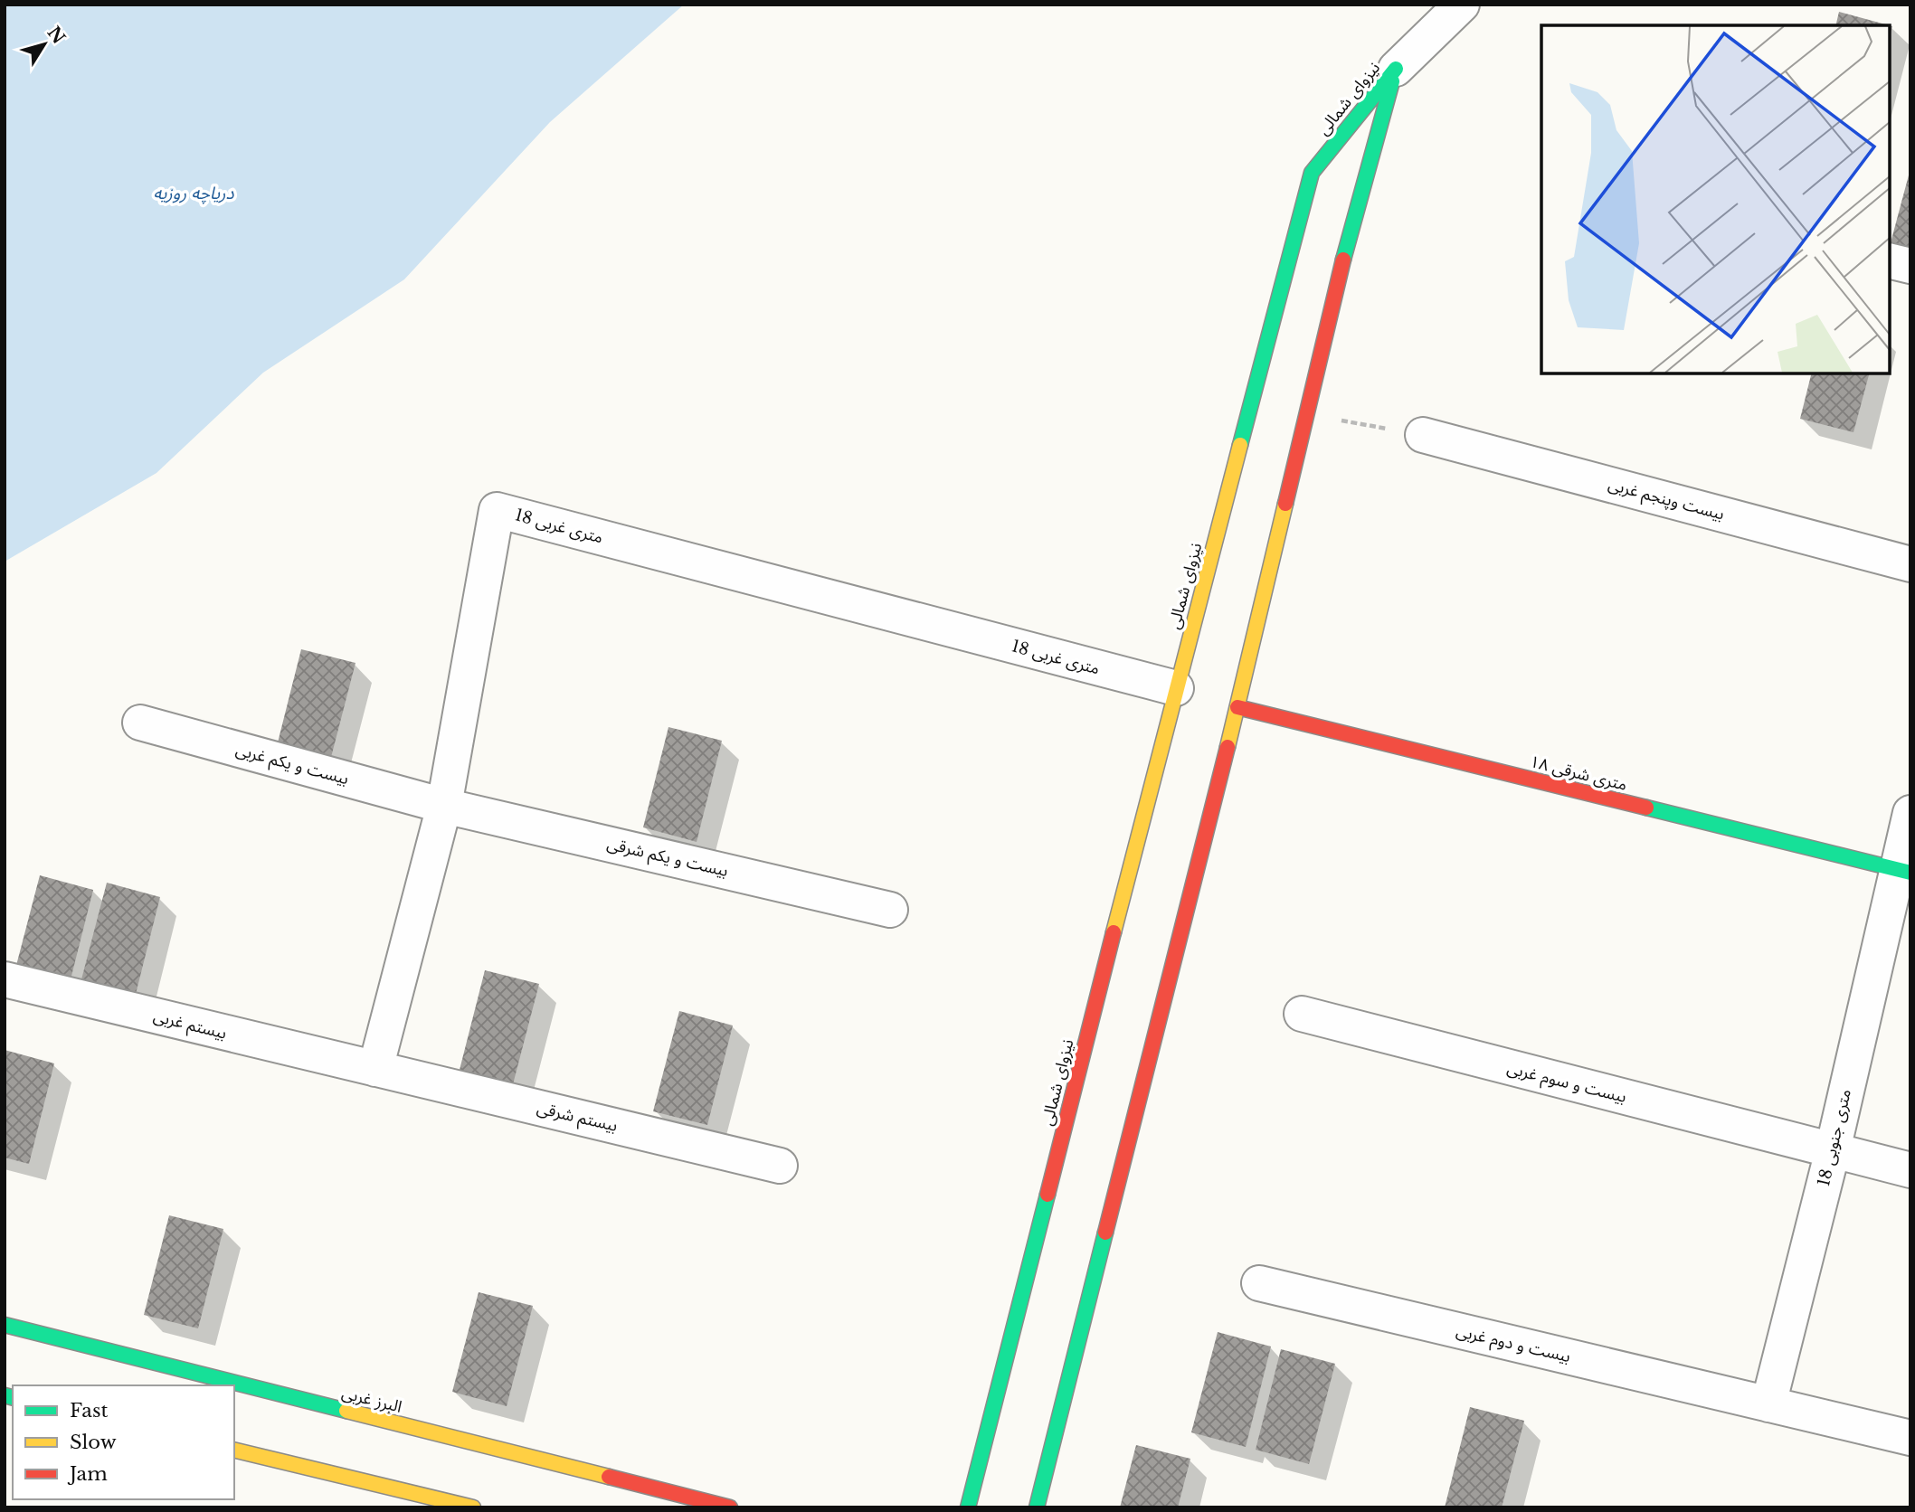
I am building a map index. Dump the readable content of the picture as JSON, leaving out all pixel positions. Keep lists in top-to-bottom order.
{
  "streets": {
    "street": [
      "نیزوای شمالی",
      "بیست وپنجم غربی",
      "18 متری غربی",
      "بیست و یکم غربی",
      "۱۸ متری شرقی",
      "بیست و یکم شرقی",
      "بیستم غربی",
      "بیست و سوم غربی",
      "بیستم شرقی",
      "18 متری جنوبی",
      "بیست و دوم غربی",
      "البرز غربی"
    ]
  },
  "crossings": [
    ["نیزوای شمالی", "18 متری غربی"],
    ["نیزوای شمالی", "۱۸ متری شرقی"],
    ["18 متری غربی", "بیست و یکم غربی"],
    ["18 متری غربی", "بیست و یکم شرقی"],
    ["18 متری غربی", "بیستم غربی"],
    ["18 متری غربی", "بیستم شرقی"],
    ["بیست و یکم غربی", "بیست و یکم شرقی"],
    ["۱۸ متری شرقی", "18 متری جنوبی"],
    ["بیستم غربی", "بیستم شرقی"],
    ["بیست و سوم غربی", "18 متری جنوبی"],
    ["18 متری جنوبی", "بیست و دوم غربی"]
  ],
  "water": ["دریاچه روزیه"],
  "legend": ["Fast", "Slow", "Jam"],
  "north": "top right"
}
